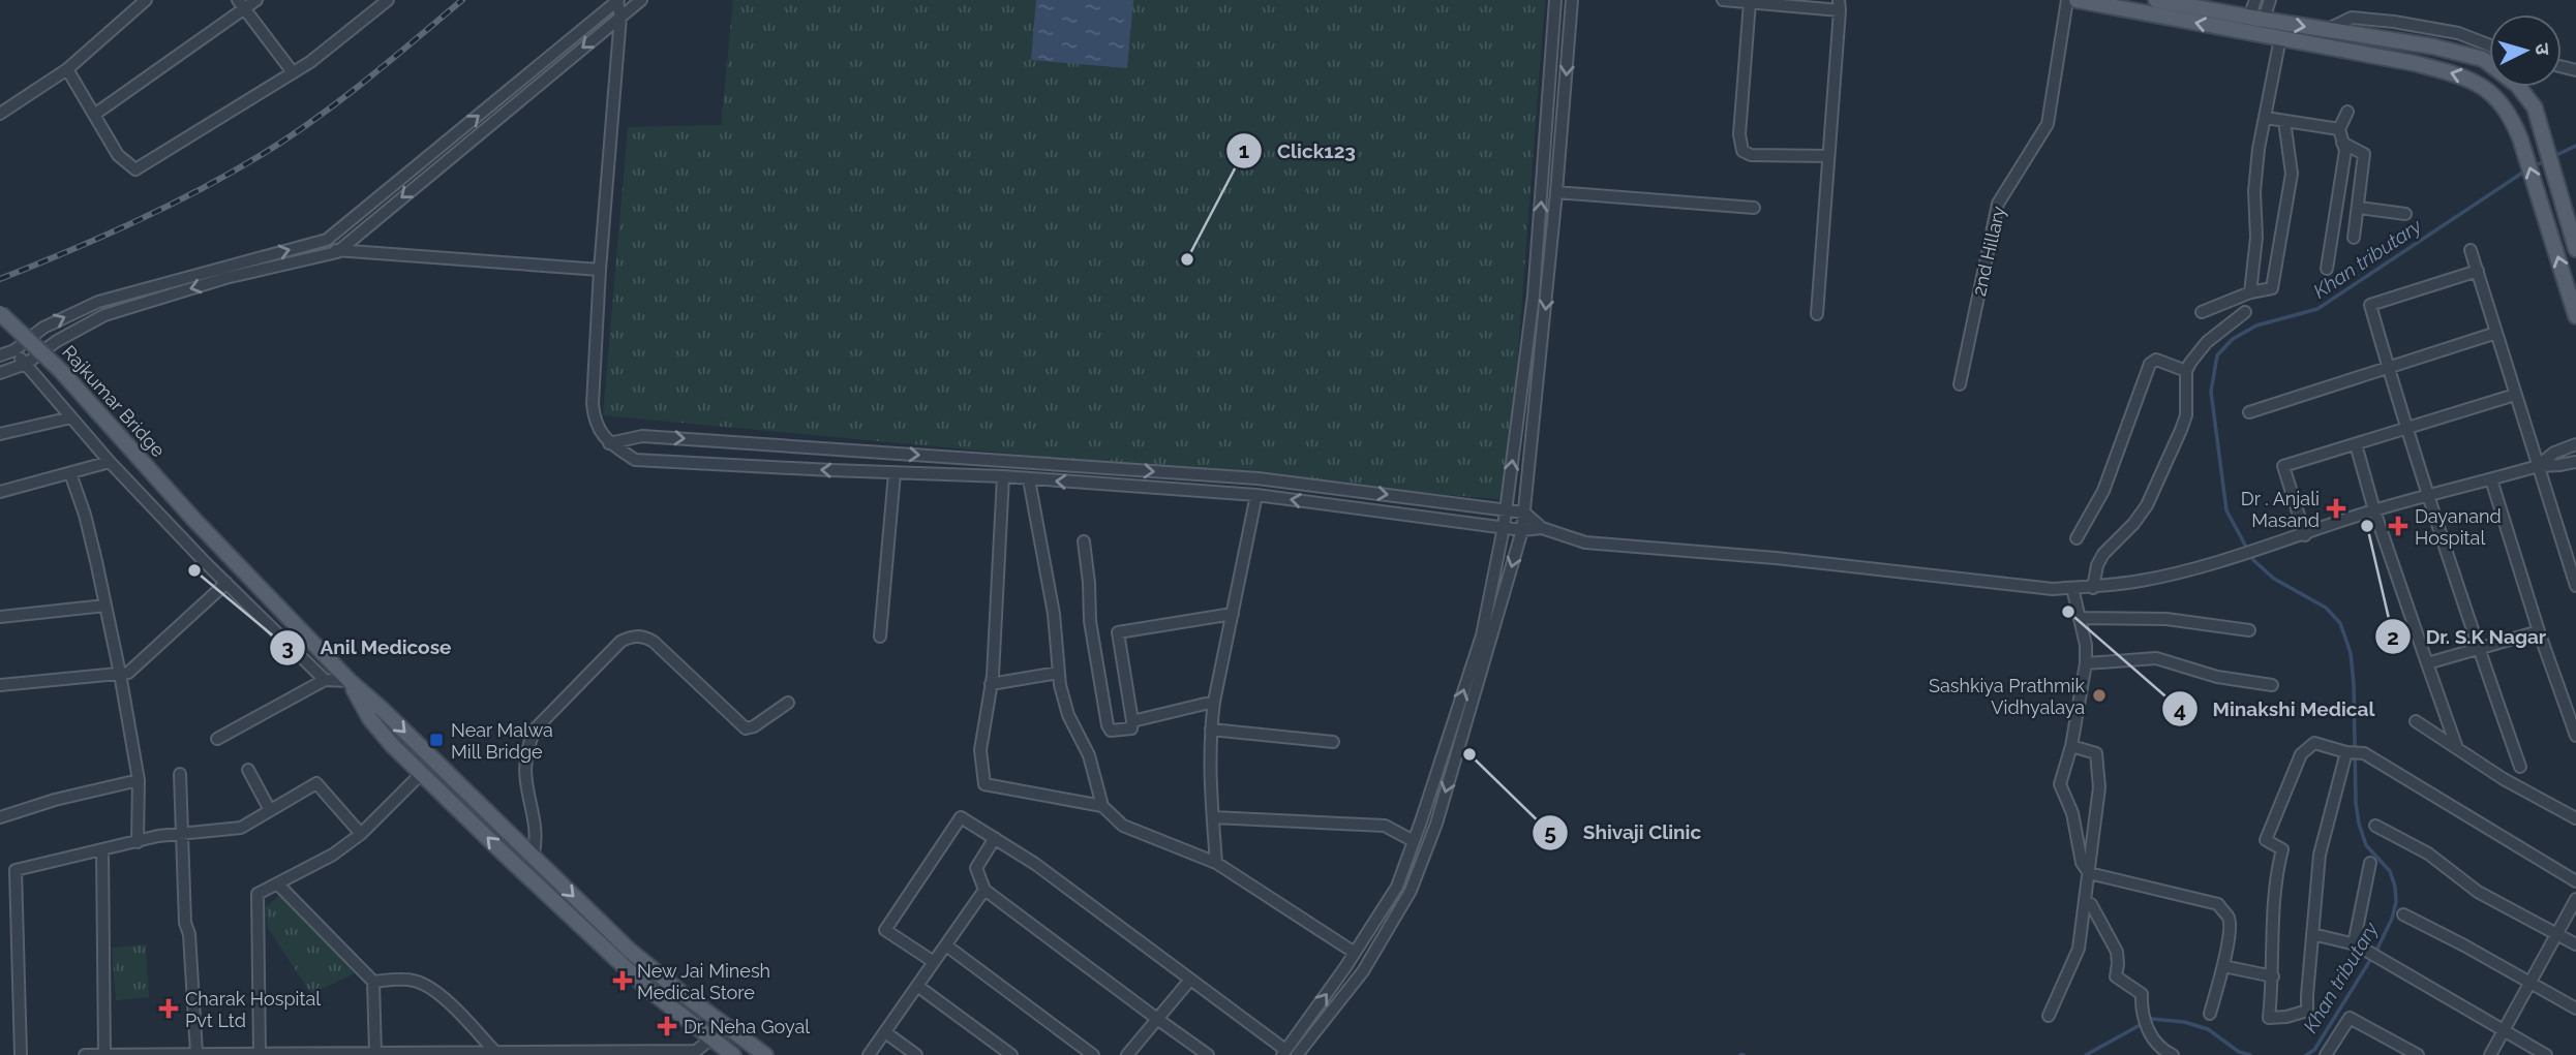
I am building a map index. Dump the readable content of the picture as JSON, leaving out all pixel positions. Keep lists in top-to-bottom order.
{
  "streets": {
    "main road": ["Rajkumar Bridge"],
    "street": ["2nd Hillary"]
  },
  "water": ["Khan tributary"],
  "places": {
    "other": [
      "Click123",
      "Dr. S.K Nagar",
      "Anil Medicose",
      "Minakshi Medical",
      "Sashkiya Prathmik Vidhyalaya",
      "Shivaji Clinic"
    ],
    "health": [
      "Dr . Anjali Masand",
      "Dayanand Hospital",
      "New Jai Minesh Medical Store",
      "Charak Hospital Pvt Ltd",
      "Dr. Neha Goyal"
    ],
    "transit": ["Near Malwa Mill Bridge"]
  },
  "north": "right"
}
